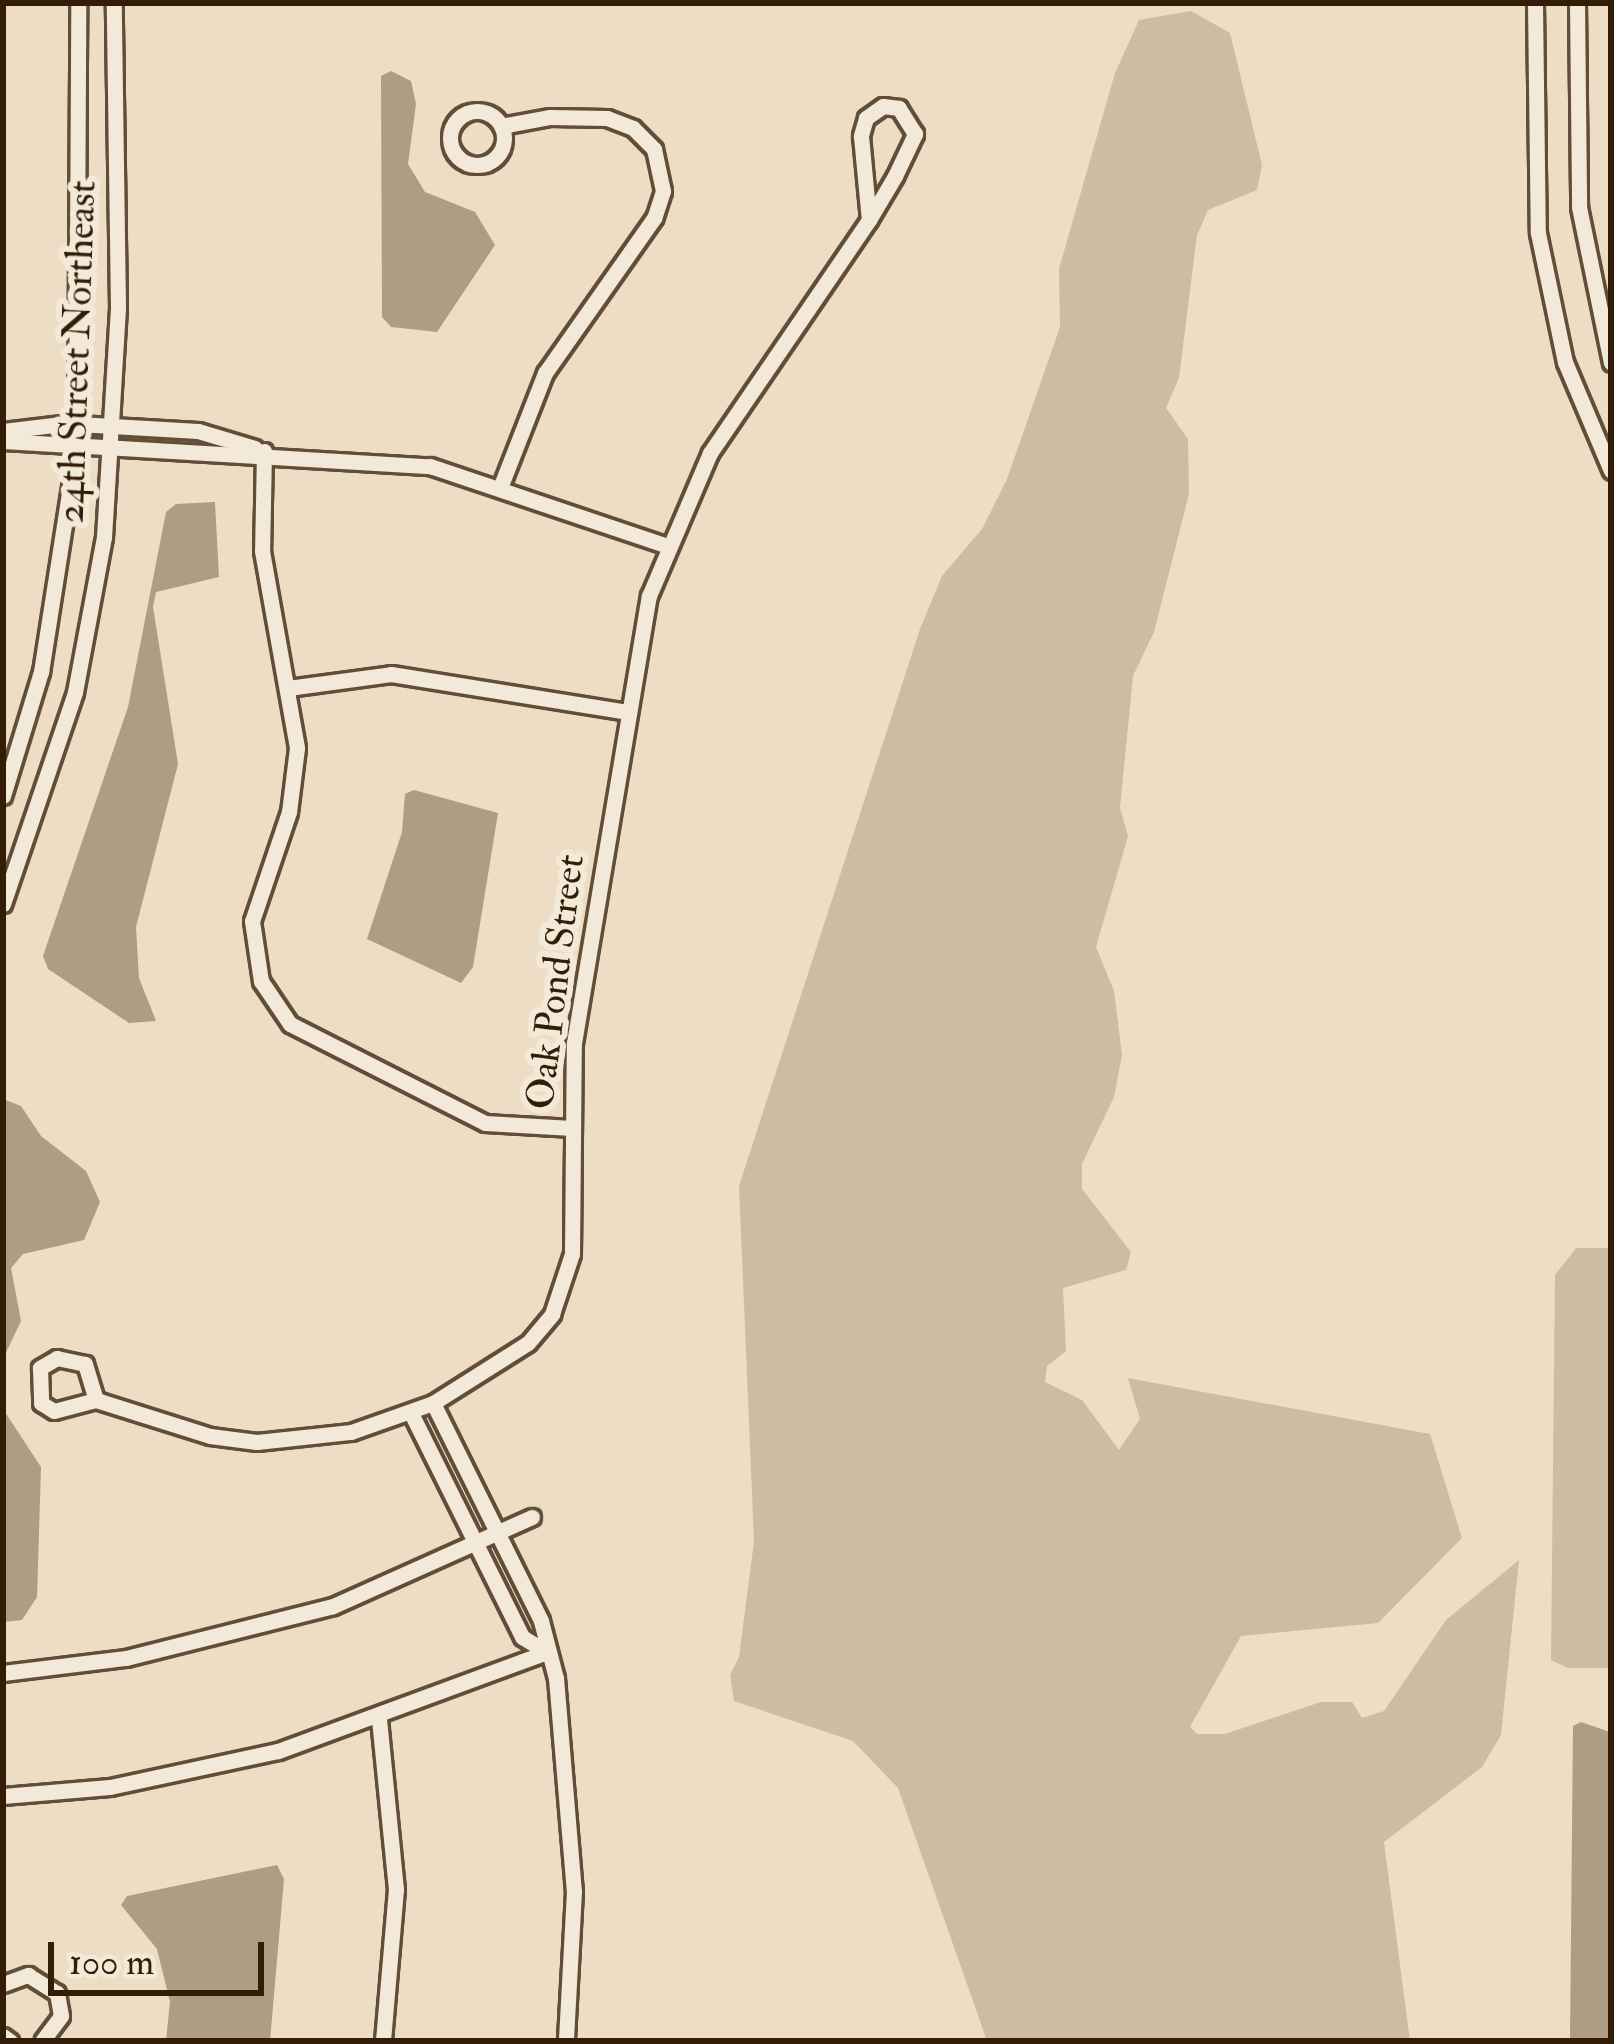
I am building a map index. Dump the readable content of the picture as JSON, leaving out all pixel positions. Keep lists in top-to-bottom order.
{
  "streets": {
    "street": ["24th Street Northeast", "Oak Pond Street"]
  },
  "scale_bar": "100 m"
}
